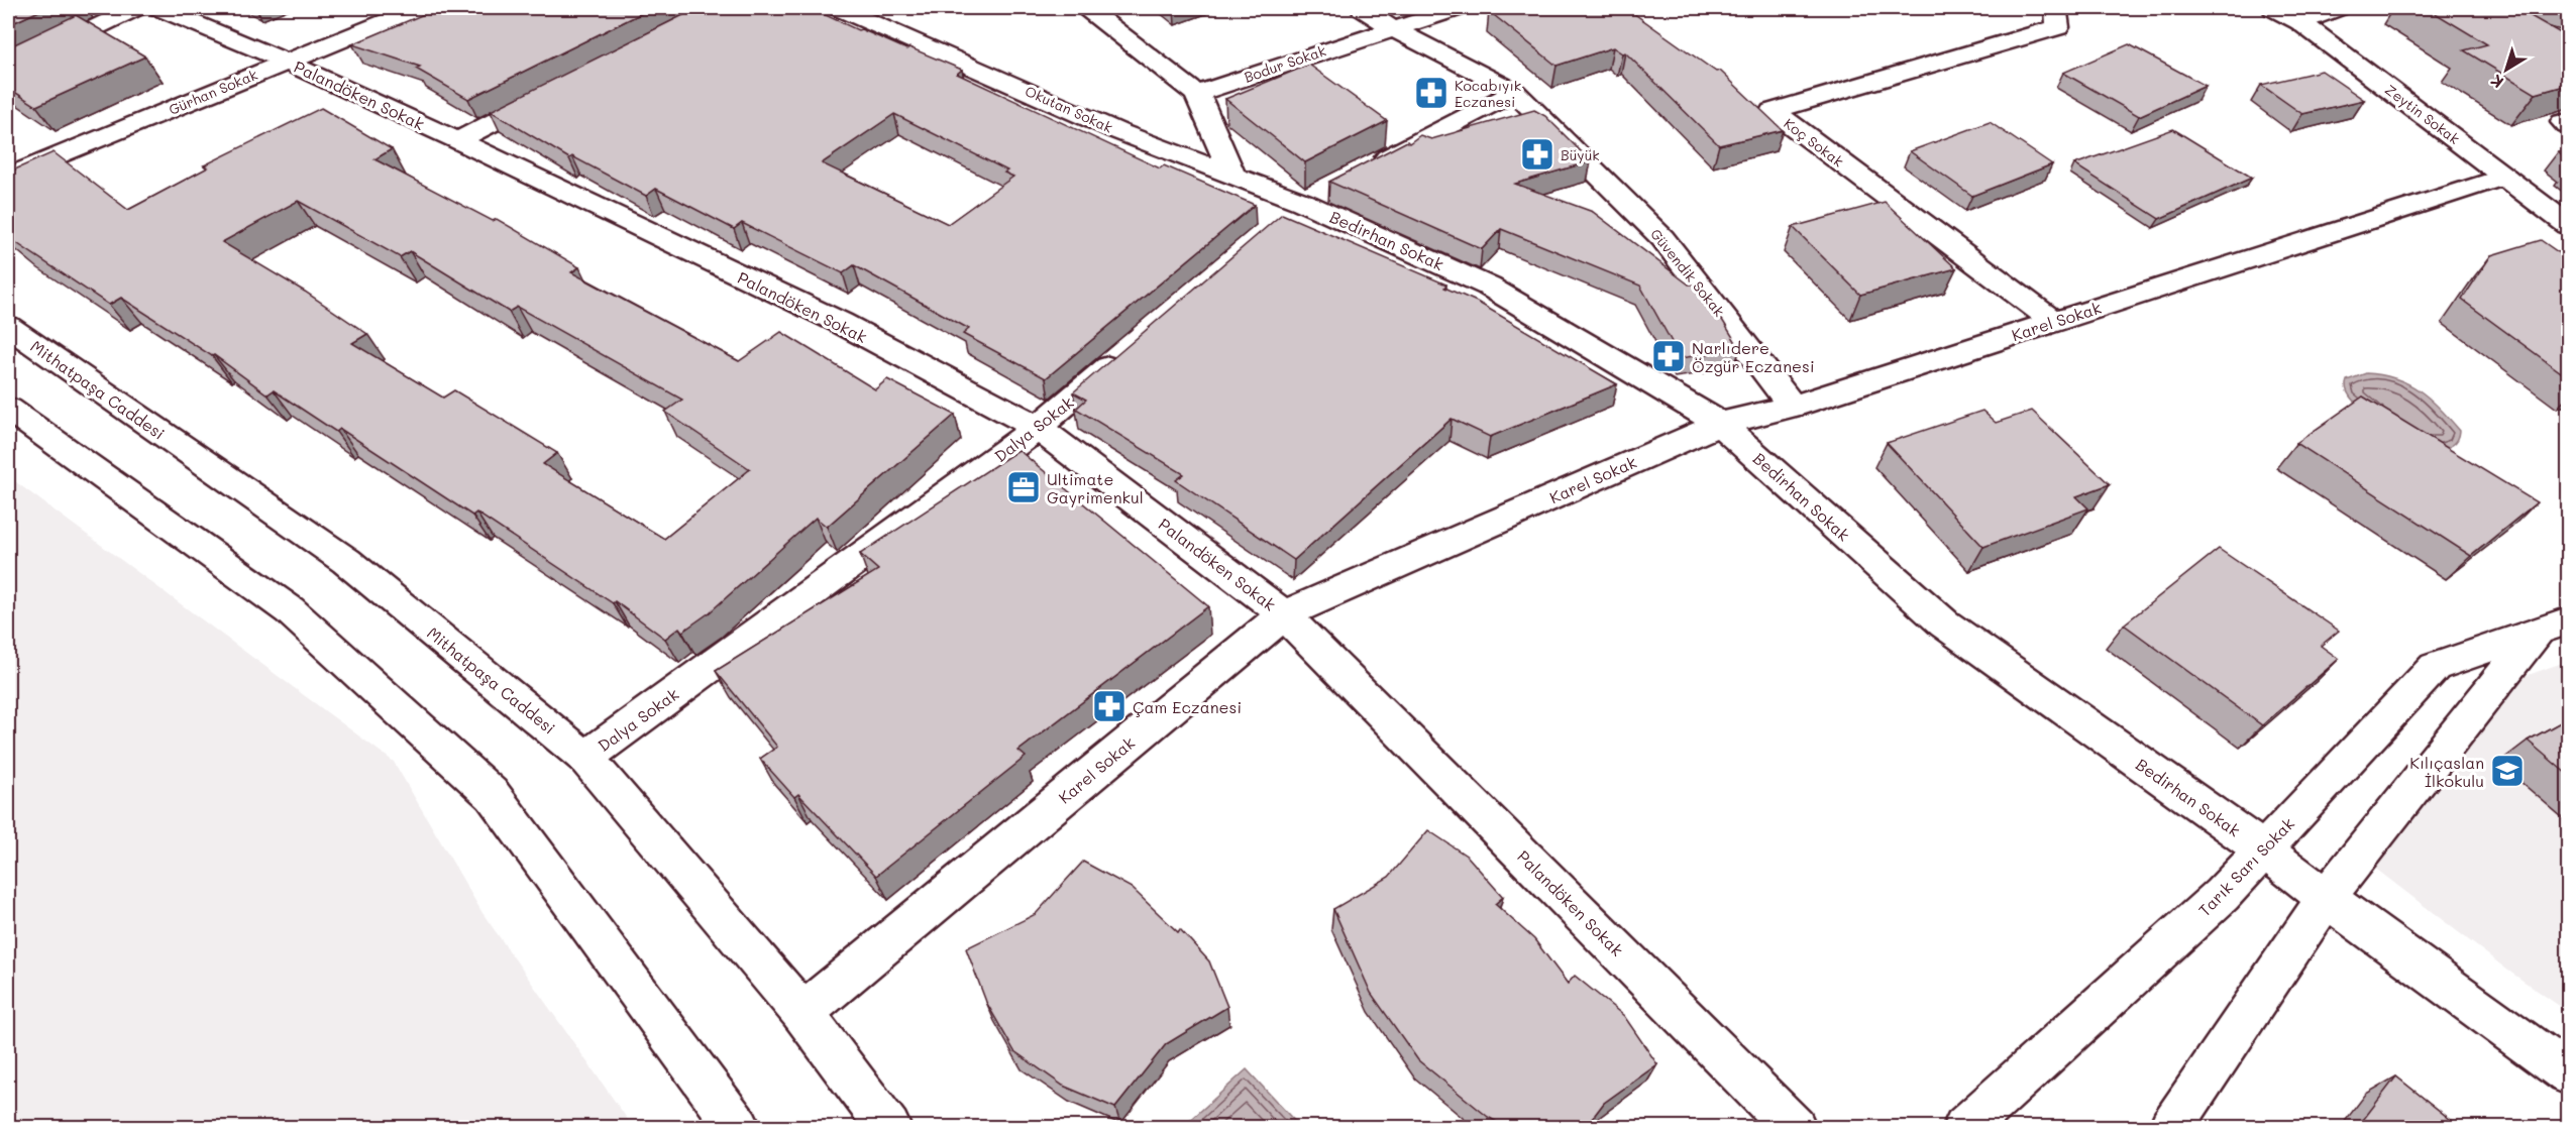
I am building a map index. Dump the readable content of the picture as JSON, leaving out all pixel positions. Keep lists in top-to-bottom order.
{
  "streets": {
    "street": [
      "Bodur Sokak",
      "Gürhan Sokak",
      "Palandöken Sokak",
      "Okutan Sokak",
      "Zeytin Sokak",
      "Koç Sokak",
      "Bedirhan Sokak",
      "Güvendik Sokak",
      "Karel Sokak",
      "Mithatpaşa Caddesi",
      "Dalya Sokak",
      "Tarık Sarı Sokak"
    ]
  },
  "crossings": [
    ["Bodur Sokak", "Güvendik Sokak"],
    ["Gürhan Sokak", "Palandöken Sokak"],
    ["Palandöken Sokak", "Karel Sokak"],
    ["Palandöken Sokak", "Dalya Sokak"],
    ["Okutan Sokak", "Bedirhan Sokak"],
    ["Zeytin Sokak", "Karel Sokak"],
    ["Koç Sokak", "Karel Sokak"],
    ["Bedirhan Sokak", "Karel Sokak"],
    ["Bedirhan Sokak", "Tarık Sarı Sokak"],
    ["Güvendik Sokak", "Karel Sokak"],
    ["Karel Sokak", "Mithatpaşa Caddesi"],
    ["Mithatpaşa Caddesi", "Dalya Sokak"]
  ],
  "places": {
    "pharmacy": [
      "Kocabıyık Eczanesi",
      "Büyük",
      "Narlıdere Özgür Eczanesi",
      "Çam Eczanesi"
    ],
    "office": ["Ultimate Gayrimenkul"],
    "school or university": ["Kılıçaslan İlkokulu"]
  },
  "north": "bottom left"
}
